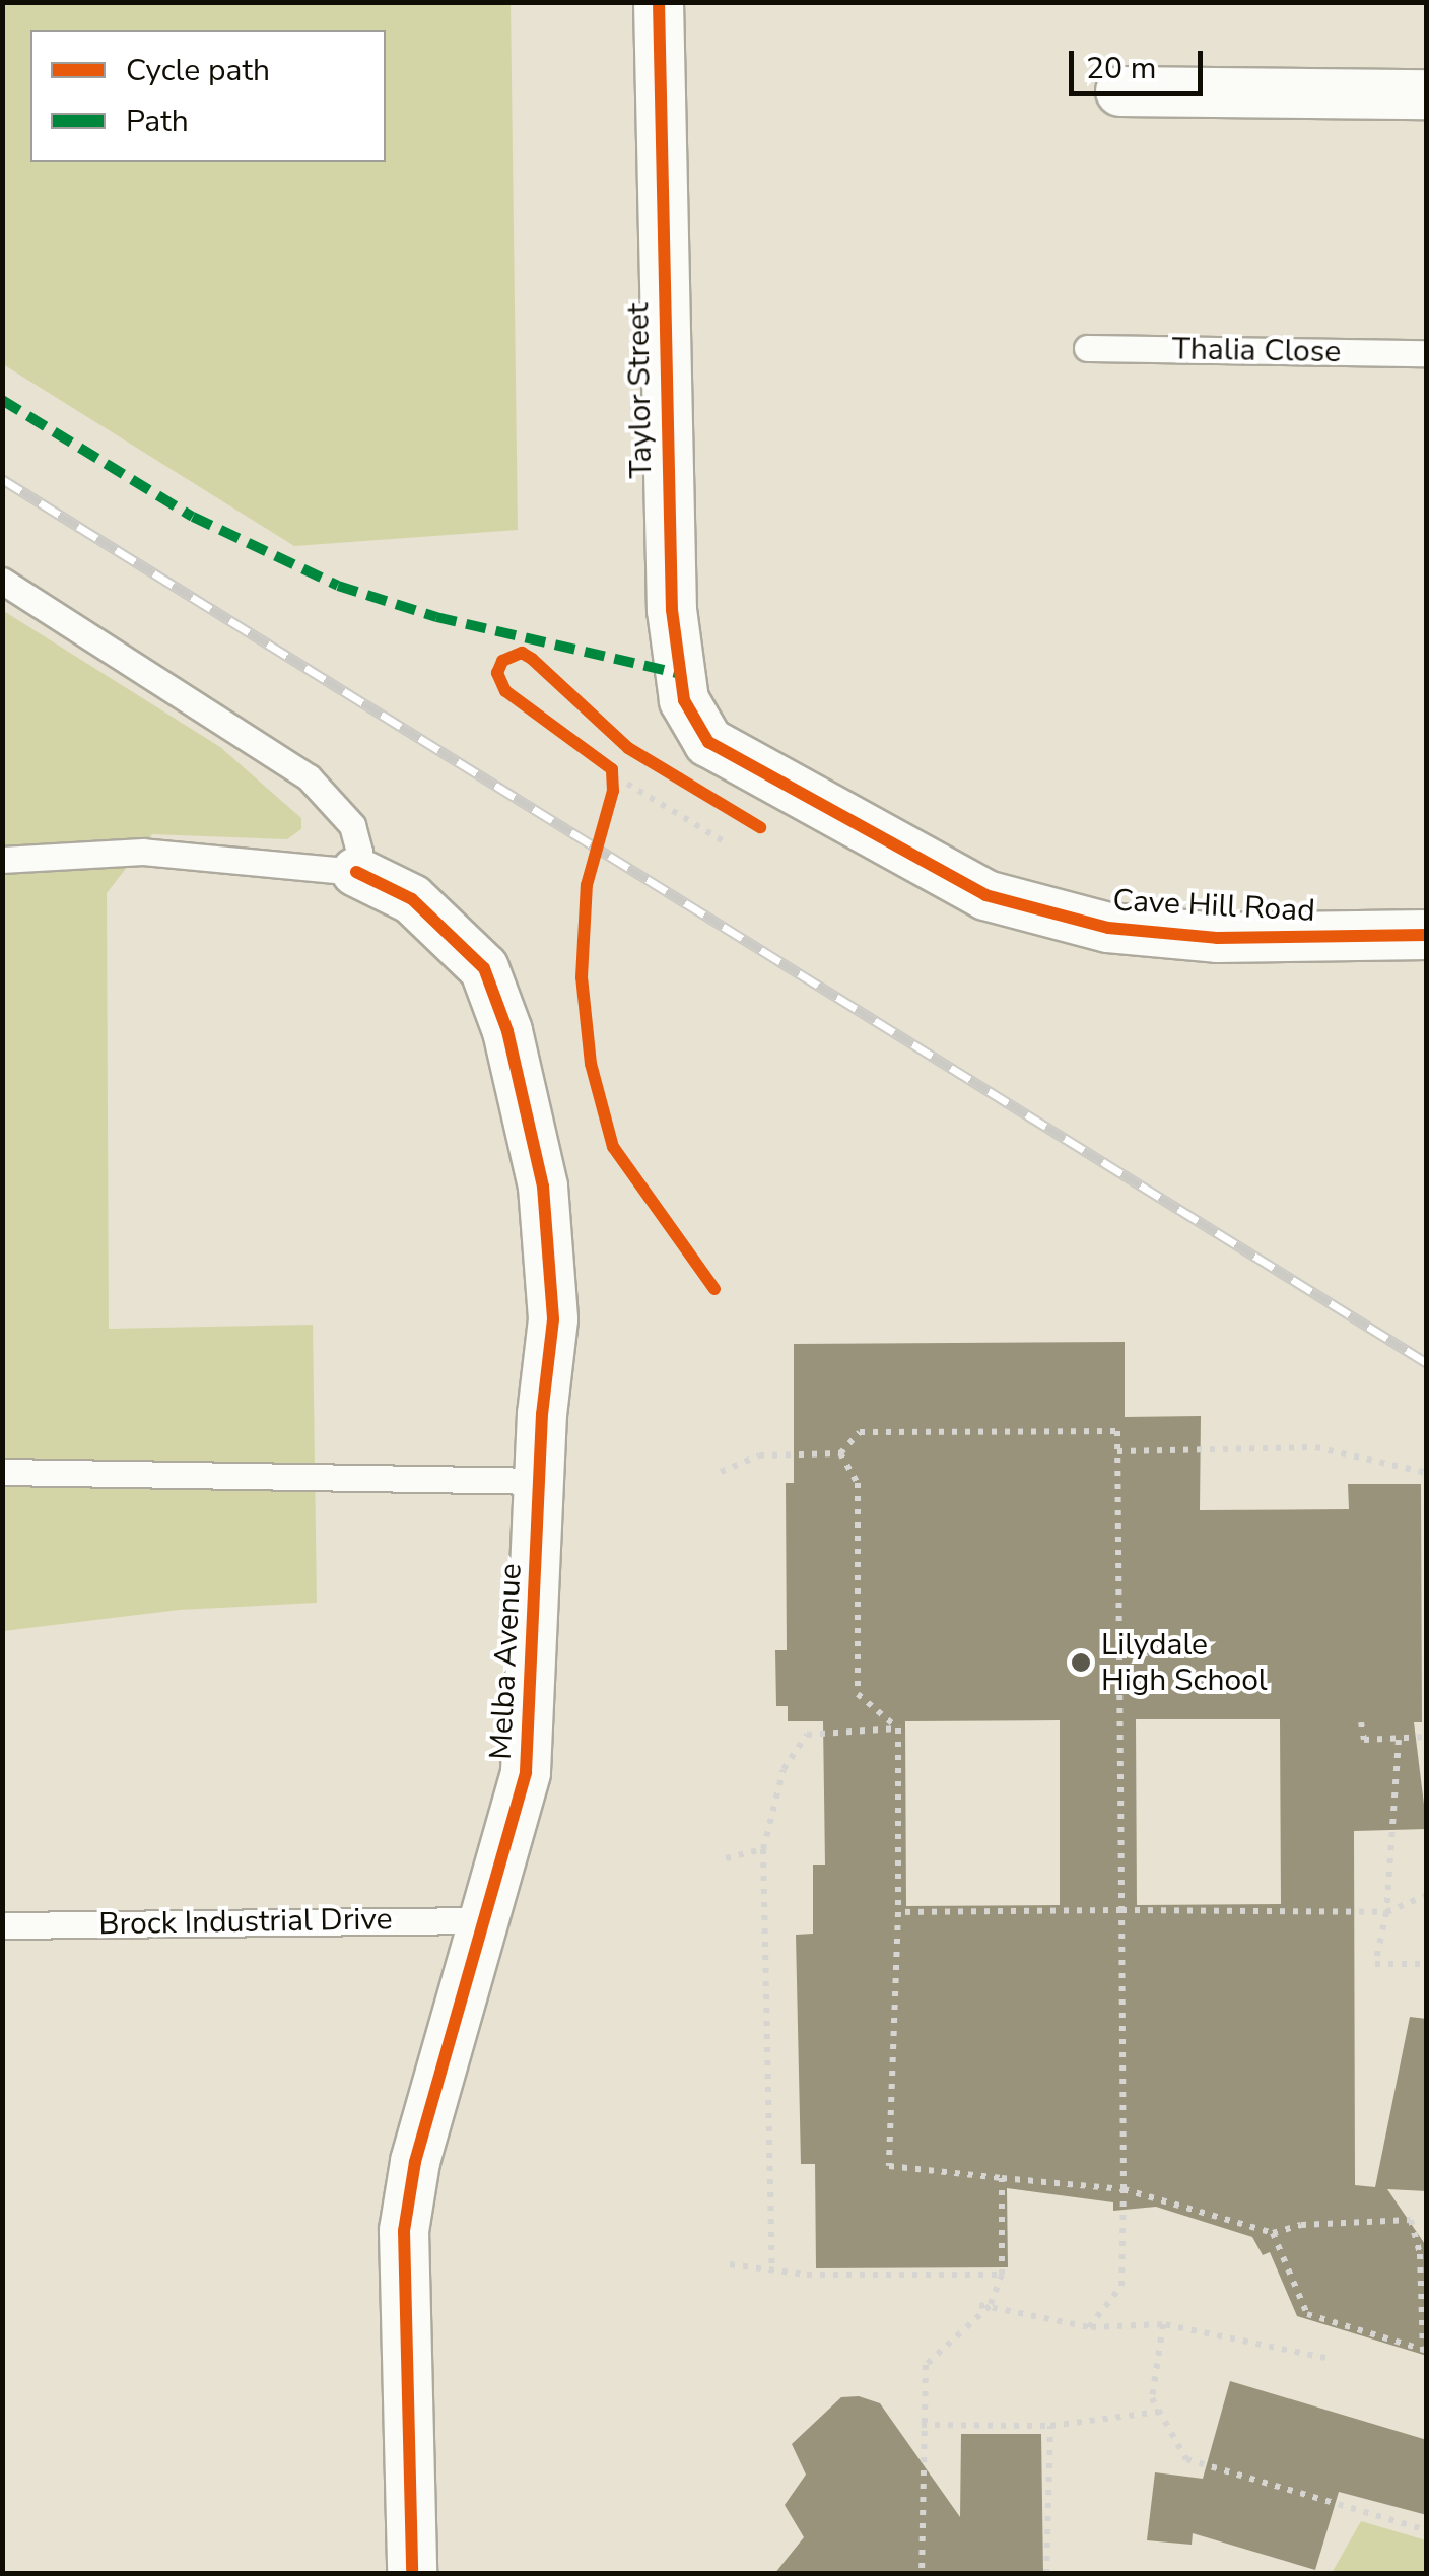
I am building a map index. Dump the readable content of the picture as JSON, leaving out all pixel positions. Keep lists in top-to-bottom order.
{
  "streets": {
    "street": ["Taylor Street", "Cave Hill Road", "Melba Avenue"],
    "lane": ["Thalia Close", "Brock Industrial Drive"]
  },
  "crossings": [
    ["Taylor Street", "Cave Hill Road"],
    ["Melba Avenue", "Brock Industrial Drive"]
  ],
  "places": ["Lilydale High School"],
  "legend": ["Cycle path", "Path"],
  "scale_bar": "20 m"
}
